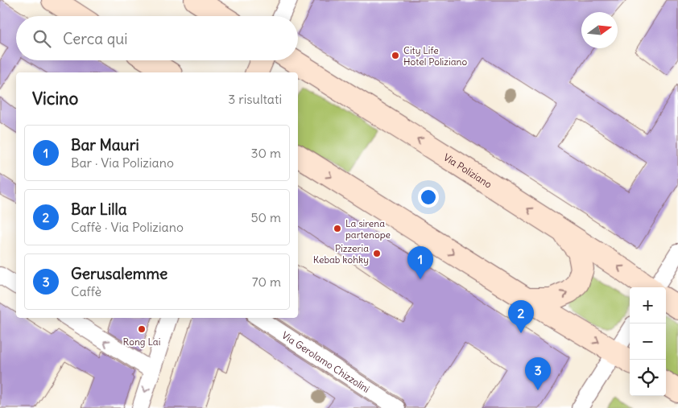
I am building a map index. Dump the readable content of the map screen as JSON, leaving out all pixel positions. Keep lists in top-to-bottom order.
{
  "streets": {
    "street": ["Via Poliziano", "Via Gerolamo Chizzolini"]
  },
  "places": [
    "City Life Hotel Poliziano",
    "La sirena partenope",
    "Pizzeria Kebab kohky",
    "Rong Lai"
  ],
  "north": "right",
  "page": {
    "search": "Cerca qui",
    "heading": ["Vicino", "3 risultati"],
    "list": [
      {
        "mark": "1",
        "name": "Bar Mauri",
        "note": "Bar · Via Poliziano",
        "value": "30 m"
      },
      {
        "mark": "2",
        "name": "Bar Lilla",
        "note": "Caffè · Via Poliziano",
        "value": "50 m"
      },
      {
        "mark": "3",
        "name": "Gerusalemme",
        "note": "Caffè",
        "value": "70 m"
      }
    ],
    "pins": ["1", "2", "3"],
    "map_buttons": ["+", "−"]
  }
}
